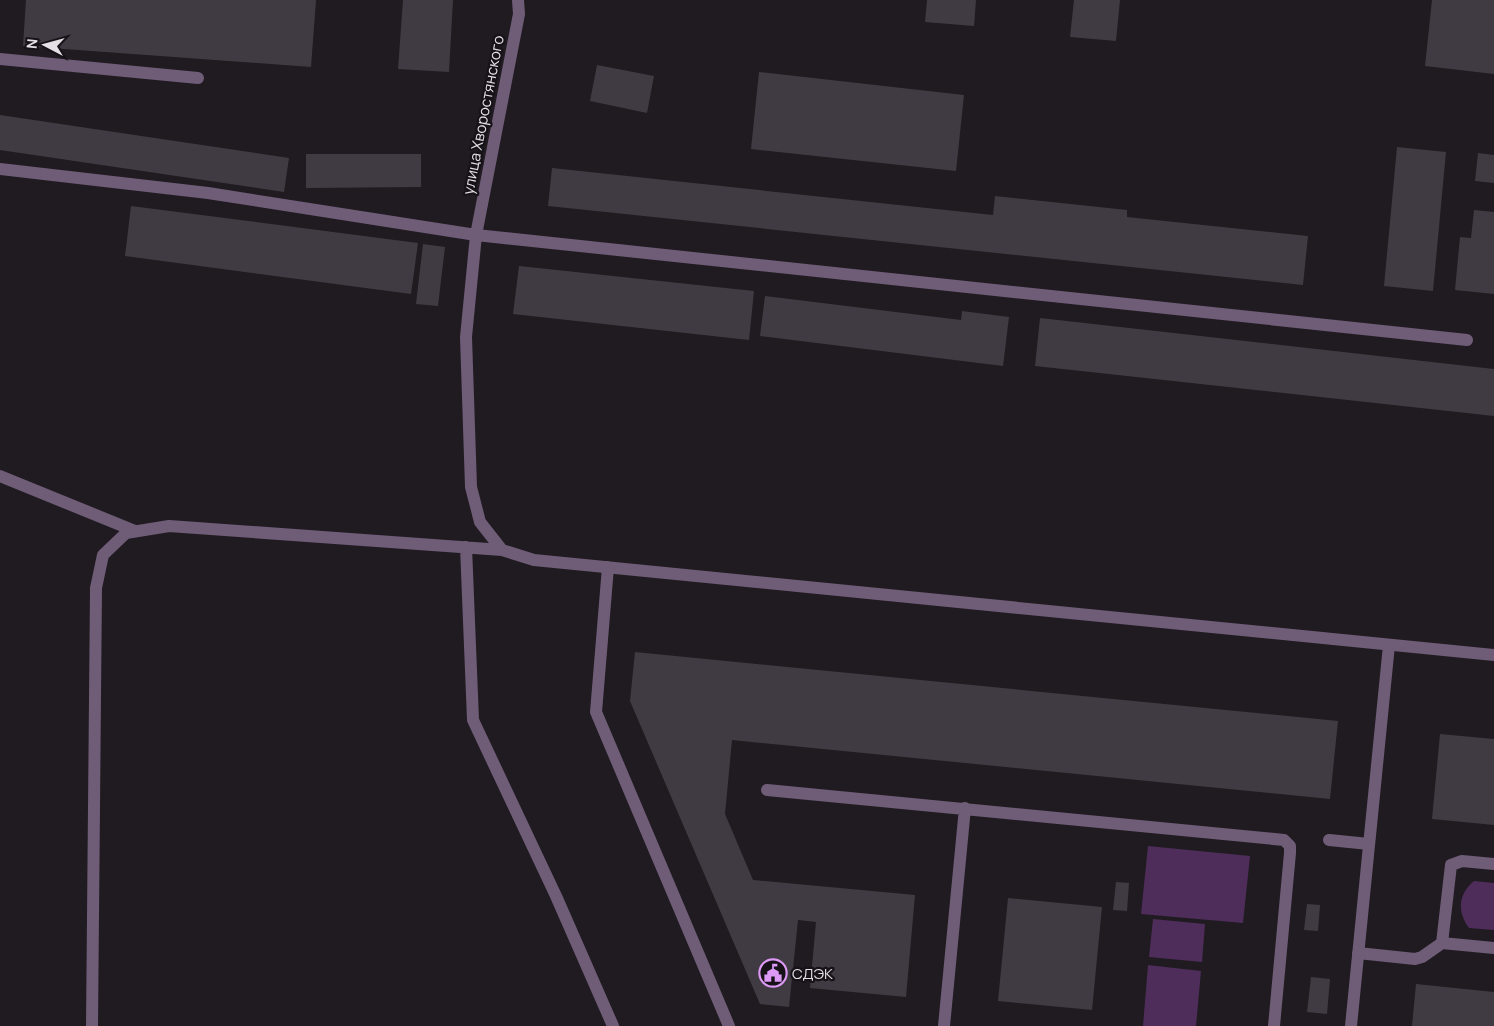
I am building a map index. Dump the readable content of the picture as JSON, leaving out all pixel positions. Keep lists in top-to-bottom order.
{
  "streets": {
    "street": ["улица Хворостянского"]
  },
  "places": {
    "public building": ["СДЭК"]
  },
  "north": "left"
}
